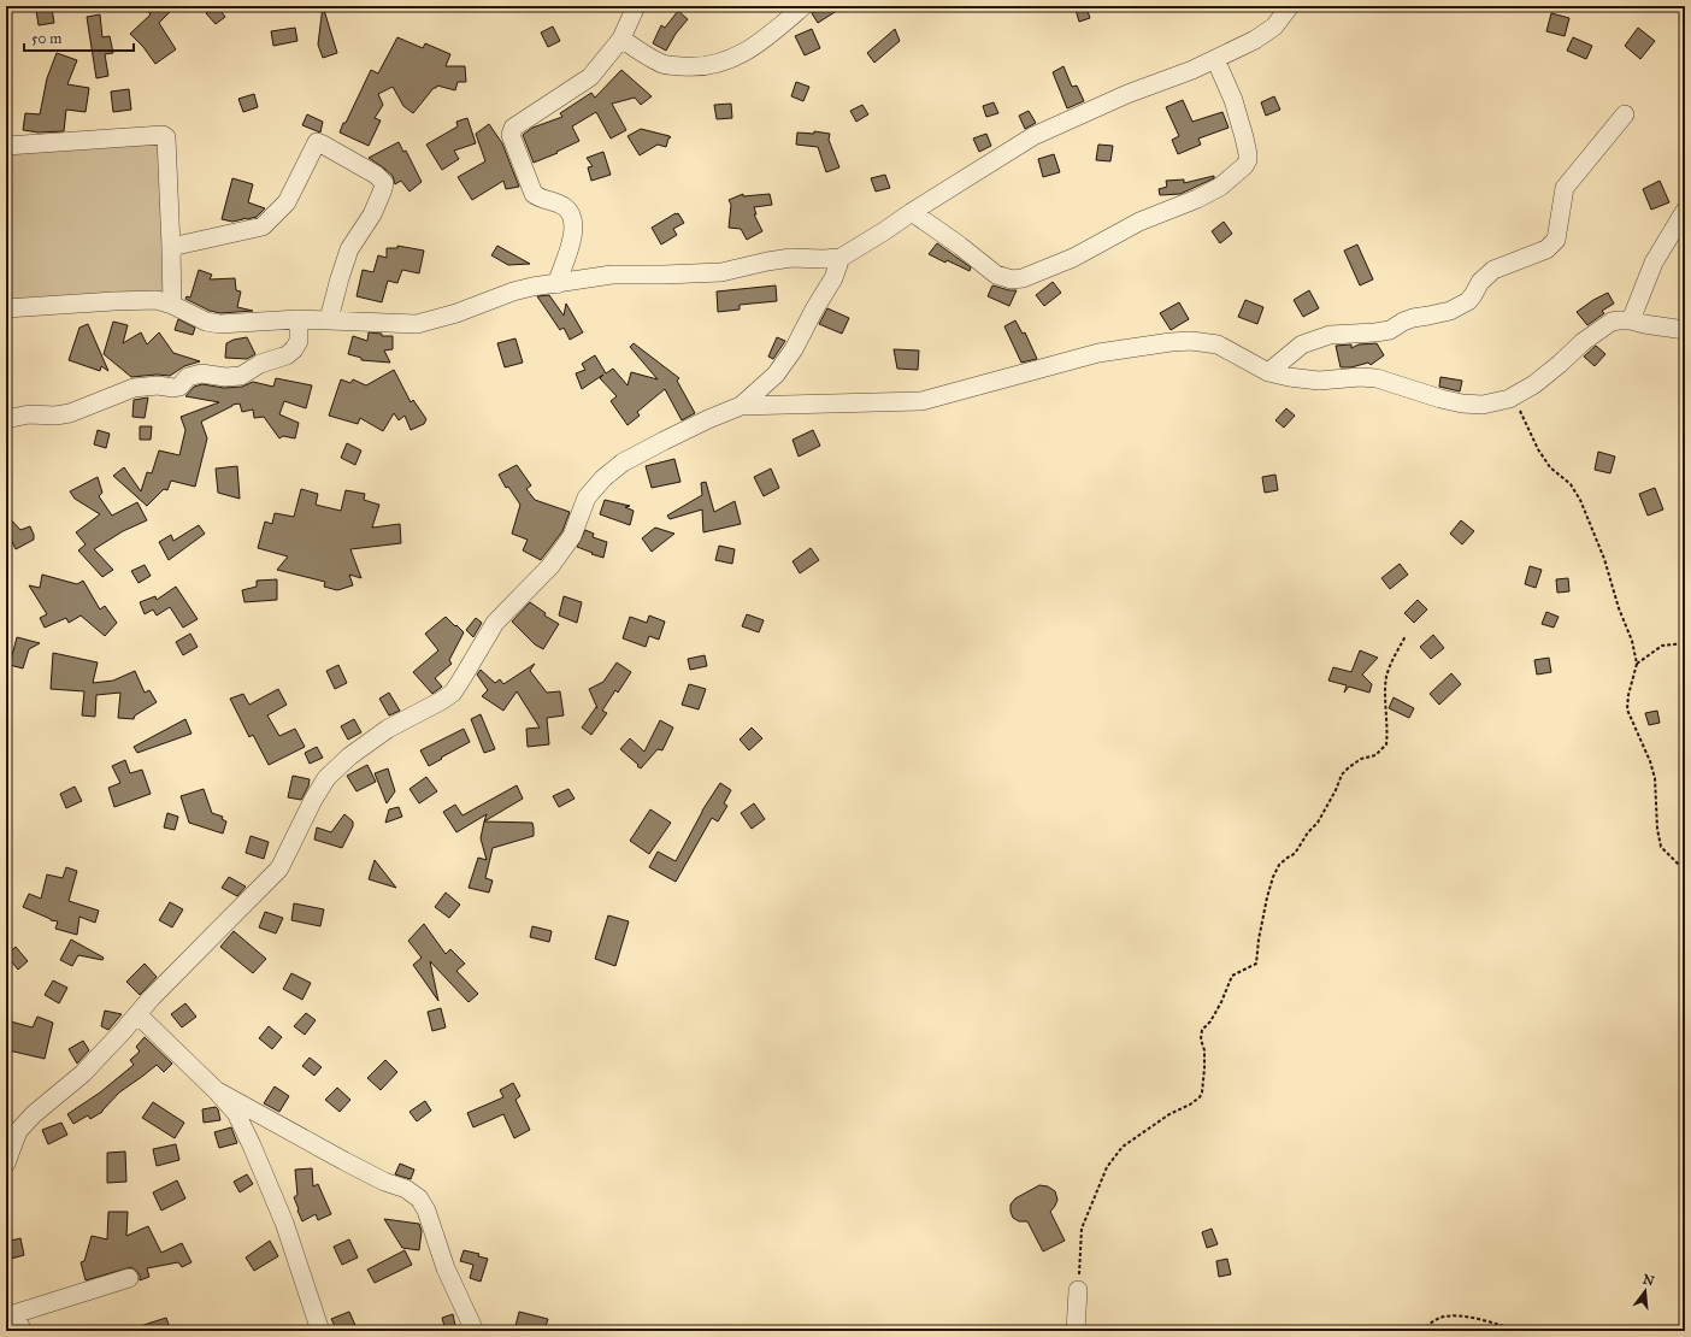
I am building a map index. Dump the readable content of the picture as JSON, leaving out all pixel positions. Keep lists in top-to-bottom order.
{
  "scale_bar": "50 m",
  "north": "top"
}
